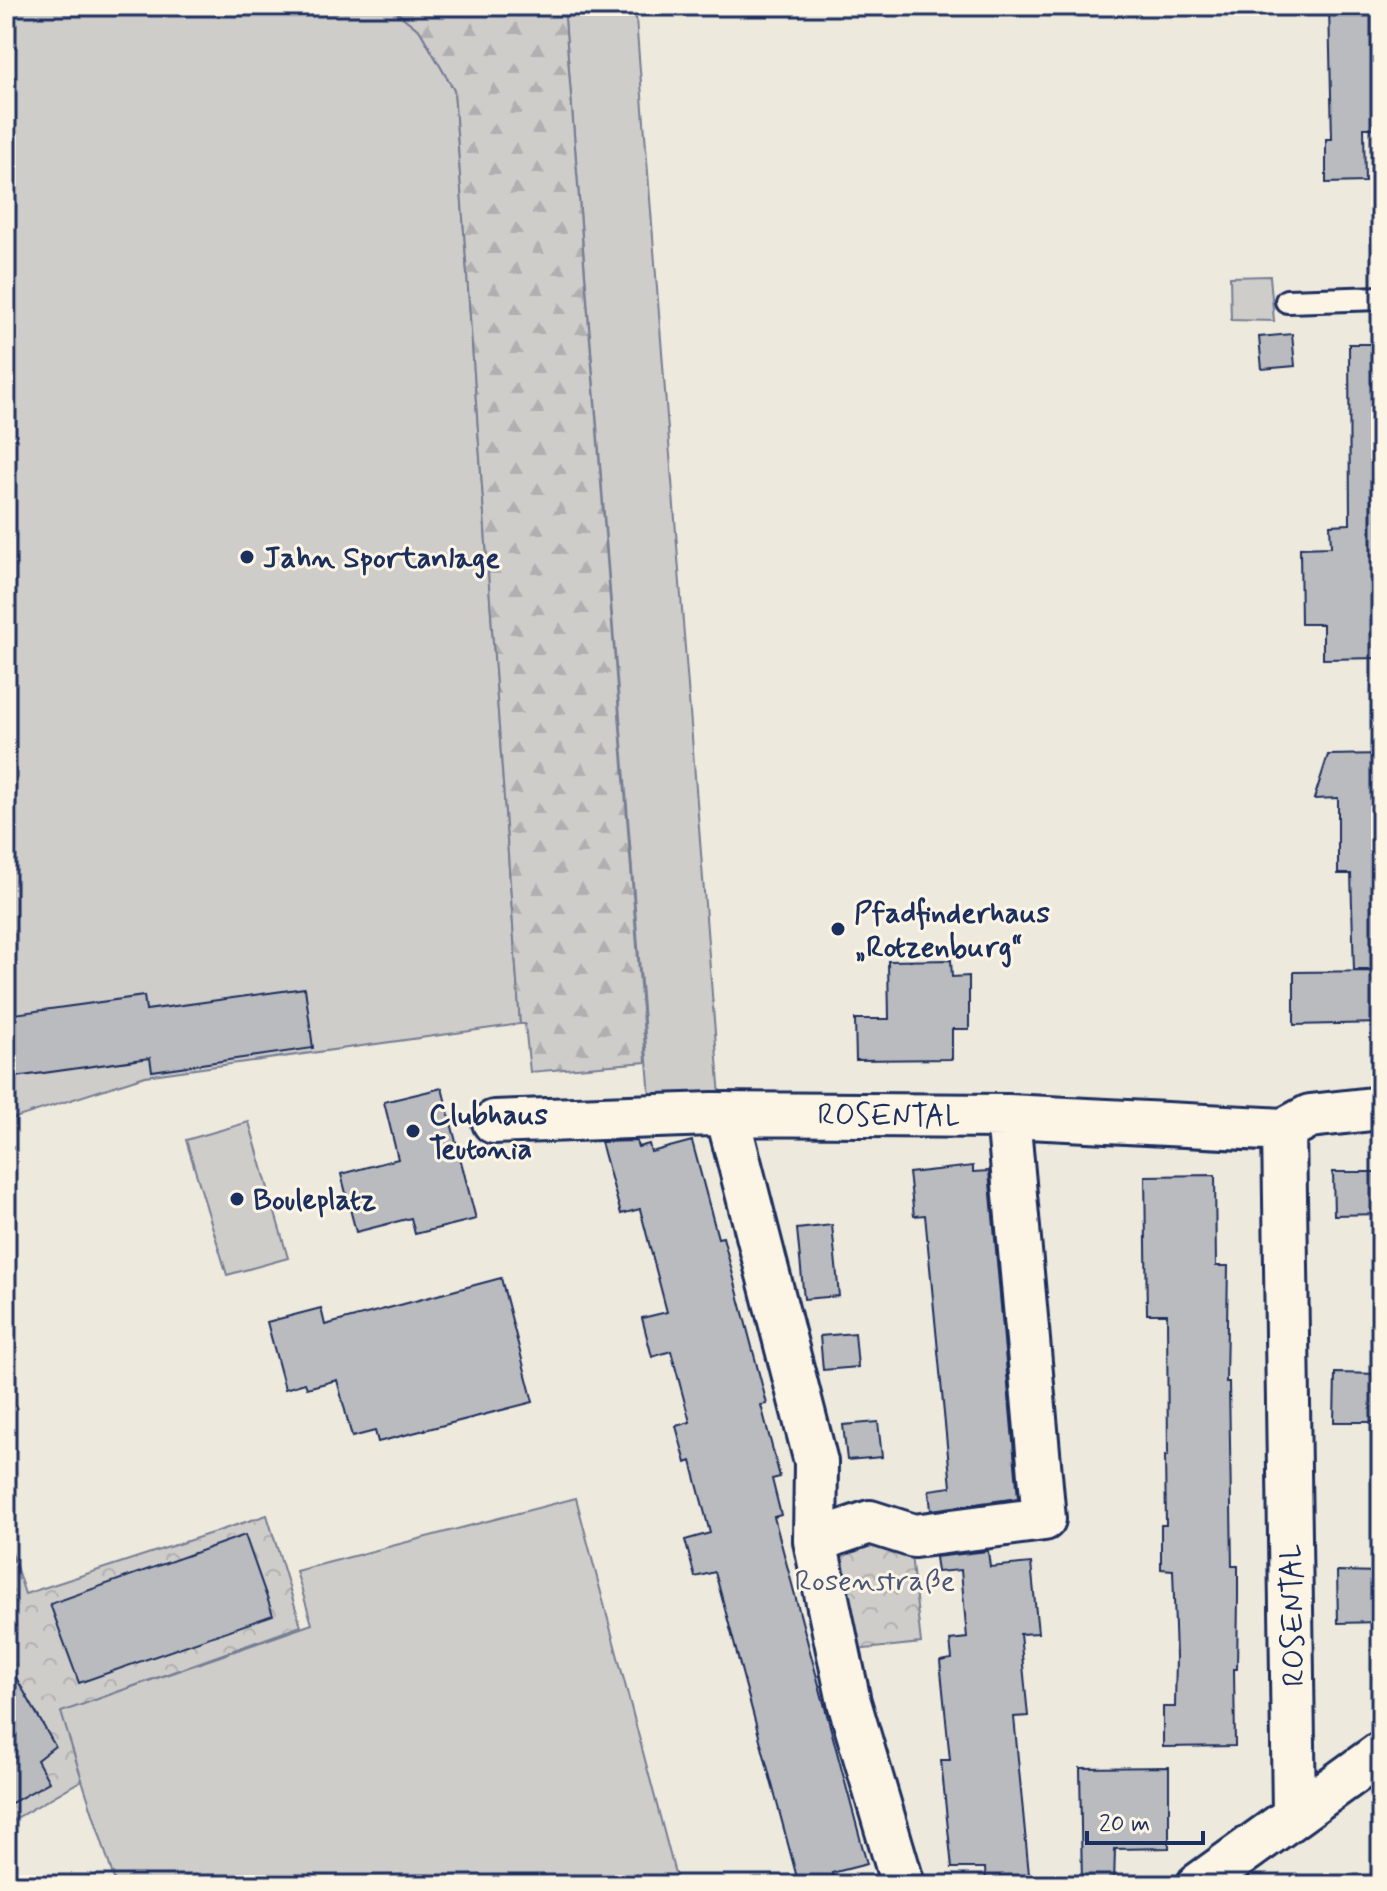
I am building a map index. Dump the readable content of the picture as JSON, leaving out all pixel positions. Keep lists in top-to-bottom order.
{
  "streets": {
    "street": ["ROSENTAL"]
  },
  "parks": ["Rosenstraße"],
  "places": [
    "Jahn Sportanlage",
    "Pfadfinderhaus „Rotzenburg“",
    "Clubhaus Teutonia",
    "Bouleplatz"
  ],
  "scale_bar": "20 m"
}
